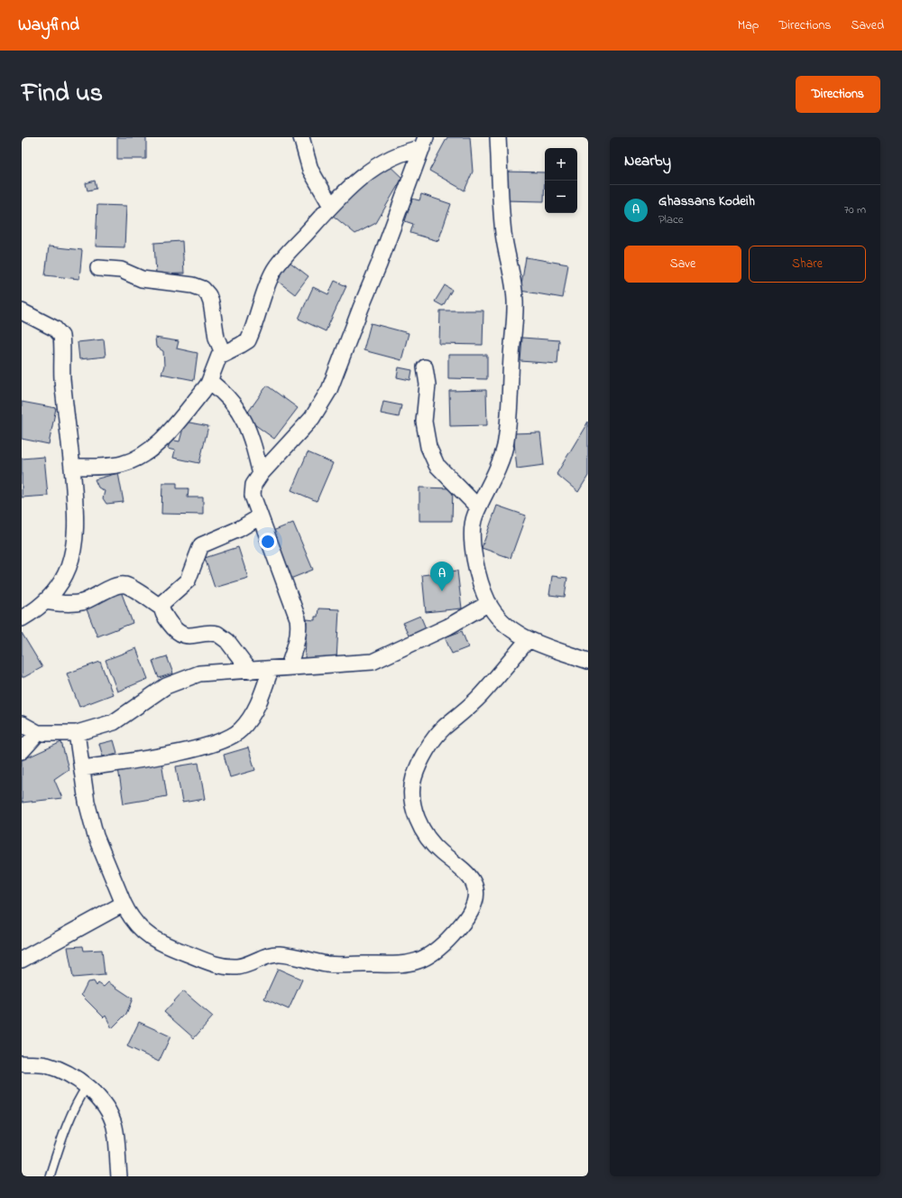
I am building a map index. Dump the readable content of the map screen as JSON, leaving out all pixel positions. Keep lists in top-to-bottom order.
{
  "page": {
    "header": "Wayfind",
    "nav": ["Map", "Directions", "Saved"],
    "title": "Find us",
    "buttons": [
      "Directions",
      ["Save", "Share"]
    ],
    "heading": "Nearby",
    "map_buttons": ["+", "−"],
    "list": [
      {
        "mark": "A",
        "name": "Ghassans Kodeih",
        "note": "Place",
        "value": "70 m"
      }
    ],
    "pins": "A"
  }
}
